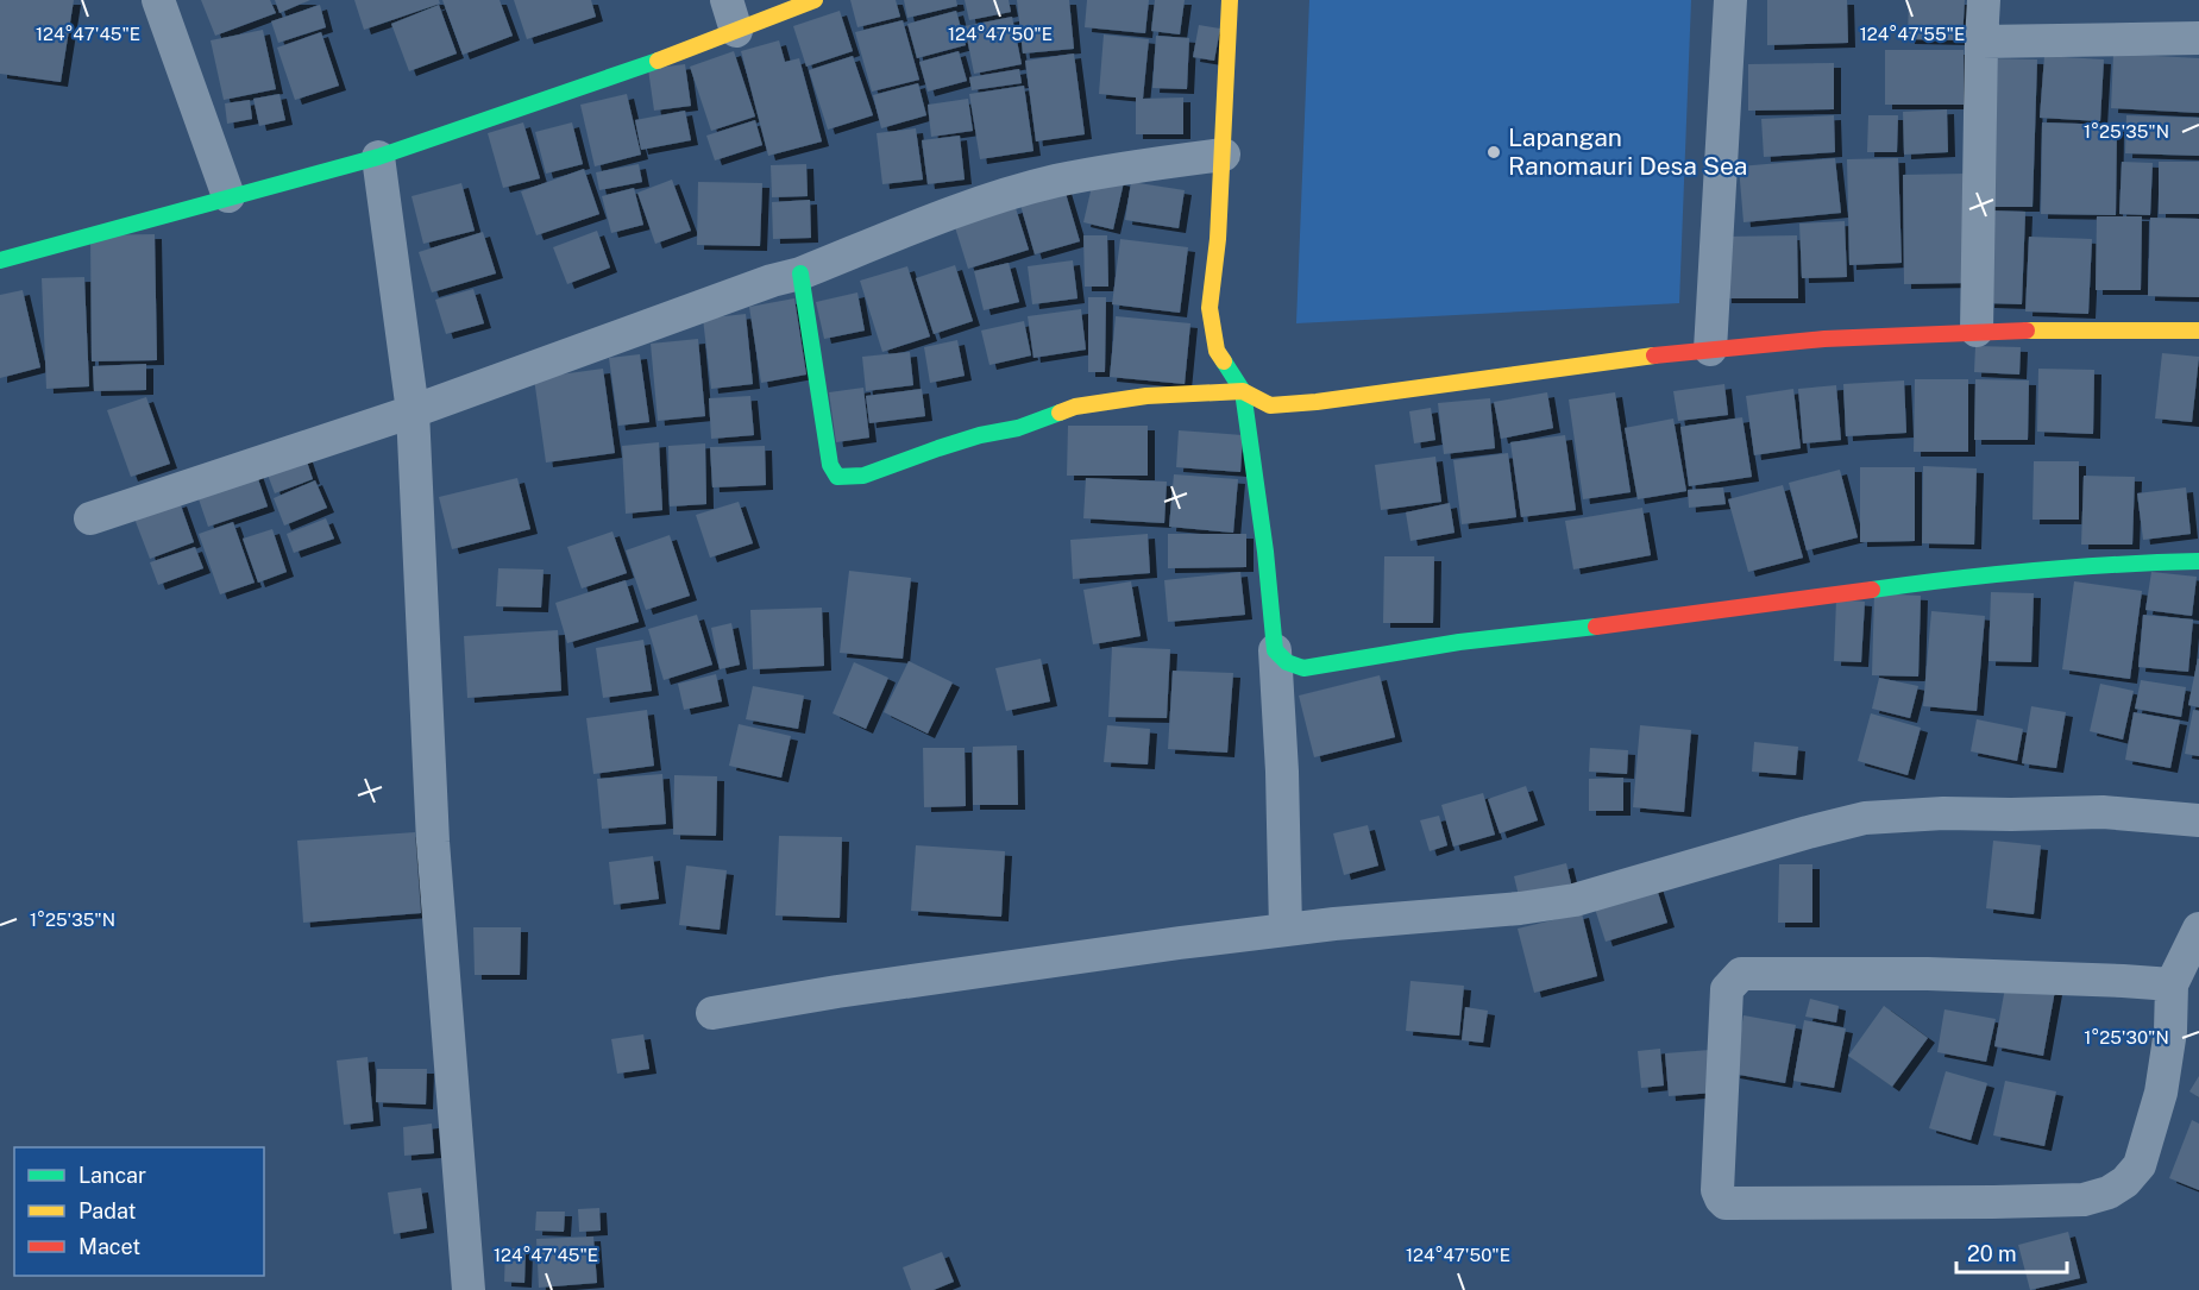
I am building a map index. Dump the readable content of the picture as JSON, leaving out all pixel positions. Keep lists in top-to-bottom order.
{
  "places": ["Lapangan Ranomauri Desa Sea"],
  "legend": ["Lancar", "Padat", "Macet"],
  "scale_bar": "20 m",
  "coordinates": [
    "124°47'45\"E",
    "124°47'50\"E",
    "124°47'55\"E",
    "1°25'35\"N",
    "1°25'30\"N"
  ]
}
